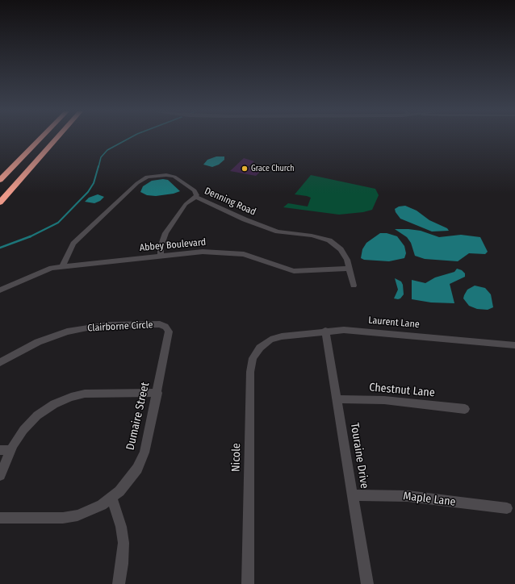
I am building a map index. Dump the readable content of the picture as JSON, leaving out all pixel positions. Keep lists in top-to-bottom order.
{
  "streets": {
    "street": [
      "Denning Road",
      "Abbey Boulevard",
      "Laurent Lane",
      "Clairborne Circle",
      "Chestnut Lane",
      "Dumaire Street",
      "Touraine Drive",
      "Nicole",
      "Maple Lane"
    ]
  },
  "crossings": [
    ["Denning Road", "Abbey Boulevard"],
    ["Laurent Lane", "Touraine Drive"],
    ["Laurent Lane", "Nicole"],
    ["Clairborne Circle", "Dumaire Street"],
    ["Chestnut Lane", "Touraine Drive"],
    ["Touraine Drive", "Maple Lane"]
  ],
  "places": ["Grace Church"]
}
